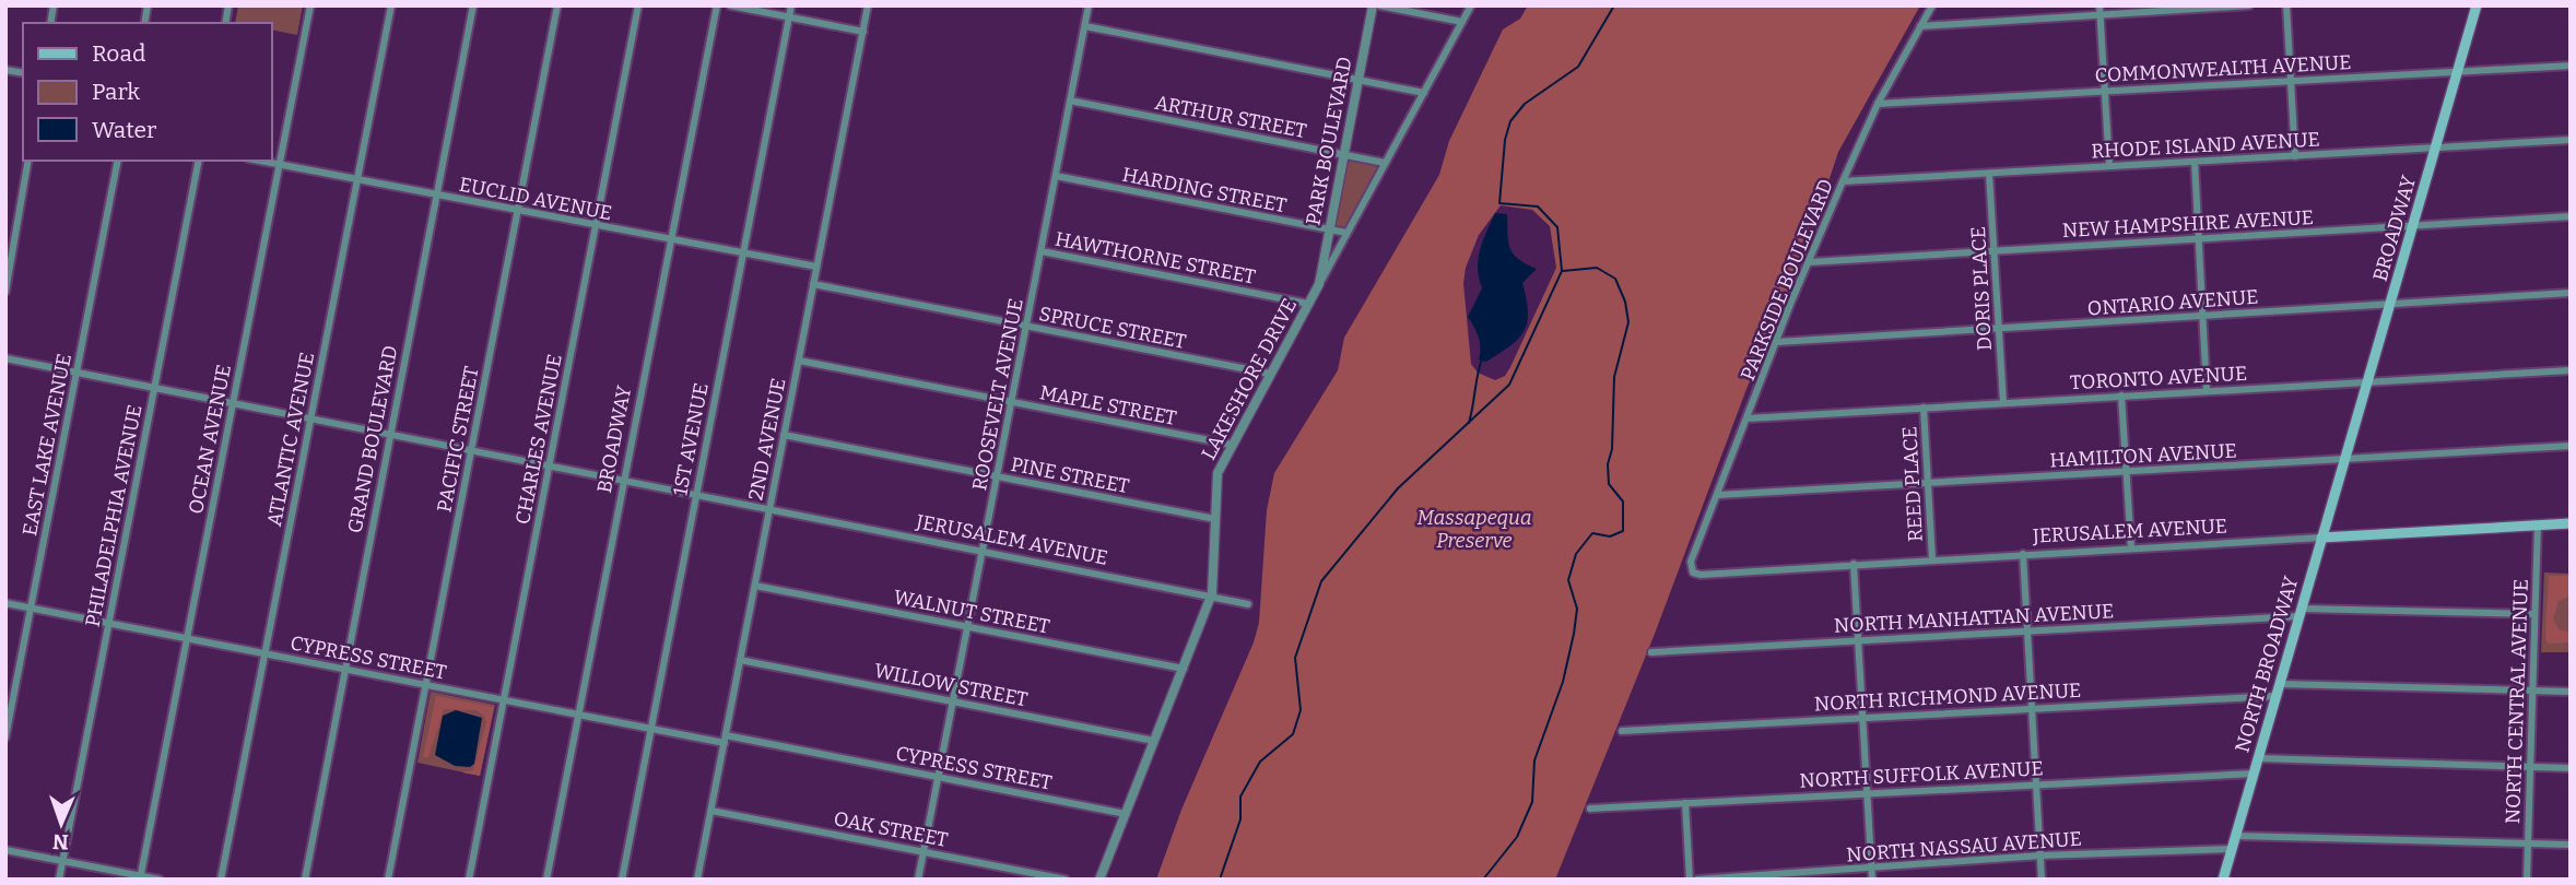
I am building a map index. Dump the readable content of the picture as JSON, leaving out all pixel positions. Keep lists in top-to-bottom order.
{
  "streets": {
    "main road": ["BROADWAY", "JERUSALEM AVENUE", "NORTH BROADWAY"],
    "street": [
      "COMMONWEALTH AVENUE",
      "ARTHUR STREET",
      "PARK BOULEVARD",
      "RHODE ISLAND AVENUE",
      "HARDING STREET",
      "EUCLID AVENUE",
      "NEW HAMPSHIRE AVENUE",
      "HAWTHORNE STREET",
      "PARKSIDE BOULEVARD",
      "DORIS PLACE",
      "ONTARIO AVENUE",
      "SPRUCE STREET",
      "TORONTO AVENUE",
      "LAKESHORE DRIVE",
      "ROOSEVELT AVENUE",
      "MAPLE STREET",
      "OCEAN AVENUE",
      "ATLANTIC AVENUE",
      "GRAND BOULEVARD",
      "PACIFIC STREET",
      "CHARLES AVENUE",
      "1ST AVENUE",
      "2ND AVENUE",
      "EAST LAKE AVENUE",
      "HAMILTON AVENUE",
      "PINE STREET",
      "REED PLACE",
      "PHILADELPHIA AVENUE",
      "WALNUT STREET",
      "NORTH MANHATTAN AVENUE",
      "CYPRESS STREET",
      "WILLOW STREET",
      "NORTH RICHMOND AVENUE",
      "NORTH CENTRAL AVENUE",
      "NORTH SUFFOLK AVENUE",
      "OAK STREET",
      "NORTH NASSAU AVENUE"
    ]
  },
  "crossings": [
    ["COMMONWEALTH AVENUE", "BROADWAY"],
    ["COMMONWEALTH AVENUE", "PARKSIDE BOULEVARD"],
    ["ARTHUR STREET", "PARK BOULEVARD"],
    ["ARTHUR STREET", "LAKESHORE DRIVE"],
    ["ARTHUR STREET", "ROOSEVELT AVENUE"],
    ["PARK BOULEVARD", "HARDING STREET"],
    ["PARK BOULEVARD", "LAKESHORE DRIVE"],
    ["RHODE ISLAND AVENUE", "BROADWAY"],
    ["RHODE ISLAND AVENUE", "PARKSIDE BOULEVARD"],
    ["RHODE ISLAND AVENUE", "DORIS PLACE"],
    ["HARDING STREET", "LAKESHORE DRIVE"],
    ["HARDING STREET", "ROOSEVELT AVENUE"],
    ["EUCLID AVENUE", "BROADWAY"],
    ["EUCLID AVENUE", "OCEAN AVENUE"],
    ["EUCLID AVENUE", "ATLANTIC AVENUE"],
    ["EUCLID AVENUE", "GRAND BOULEVARD"],
    ["EUCLID AVENUE", "PACIFIC STREET"],
    ["EUCLID AVENUE", "CHARLES AVENUE"],
    ["EUCLID AVENUE", "1ST AVENUE"],
    ["EUCLID AVENUE", "2ND AVENUE"],
    ["NEW HAMPSHIRE AVENUE", "BROADWAY"],
    ["NEW HAMPSHIRE AVENUE", "PARKSIDE BOULEVARD"],
    ["NEW HAMPSHIRE AVENUE", "DORIS PLACE"],
    ["BROADWAY", "ONTARIO AVENUE"],
    ["BROADWAY", "TORONTO AVENUE"],
    ["BROADWAY", "HAMILTON AVENUE"],
    ["BROADWAY", "JERUSALEM AVENUE"],
    ["BROADWAY", "CYPRESS STREET"],
    ["BROADWAY", "NORTH BROADWAY"],
    ["HAWTHORNE STREET", "LAKESHORE DRIVE"],
    ["HAWTHORNE STREET", "ROOSEVELT AVENUE"],
    ["PARKSIDE BOULEVARD", "ONTARIO AVENUE"],
    ["PARKSIDE BOULEVARD", "TORONTO AVENUE"],
    ["PARKSIDE BOULEVARD", "HAMILTON AVENUE"],
    ["PARKSIDE BOULEVARD", "JERUSALEM AVENUE"],
    ["DORIS PLACE", "ONTARIO AVENUE"],
    ["DORIS PLACE", "TORONTO AVENUE"],
    ["SPRUCE STREET", "LAKESHORE DRIVE"],
    ["SPRUCE STREET", "ROOSEVELT AVENUE"],
    ["SPRUCE STREET", "2ND AVENUE"],
    ["TORONTO AVENUE", "REED PLACE"],
    ["LAKESHORE DRIVE", "MAPLE STREET"],
    ["LAKESHORE DRIVE", "PINE STREET"],
    ["LAKESHORE DRIVE", "JERUSALEM AVENUE"],
    ["LAKESHORE DRIVE", "WALNUT STREET"],
    ["LAKESHORE DRIVE", "CYPRESS STREET"],
    ["LAKESHORE DRIVE", "WILLOW STREET"],
    ["ROOSEVELT AVENUE", "MAPLE STREET"],
    ["ROOSEVELT AVENUE", "PINE STREET"],
    ["ROOSEVELT AVENUE", "JERUSALEM AVENUE"],
    ["ROOSEVELT AVENUE", "WALNUT STREET"],
    ["ROOSEVELT AVENUE", "CYPRESS STREET"],
    ["ROOSEVELT AVENUE", "WILLOW STREET"],
    ["ROOSEVELT AVENUE", "OAK STREET"],
    ["MAPLE STREET", "2ND AVENUE"],
    ["OCEAN AVENUE", "JERUSALEM AVENUE"],
    ["OCEAN AVENUE", "CYPRESS STREET"],
    ["ATLANTIC AVENUE", "JERUSALEM AVENUE"],
    ["ATLANTIC AVENUE", "CYPRESS STREET"],
    ["GRAND BOULEVARD", "JERUSALEM AVENUE"],
    ["GRAND BOULEVARD", "CYPRESS STREET"],
    ["PACIFIC STREET", "JERUSALEM AVENUE"],
    ["PACIFIC STREET", "CYPRESS STREET"],
    ["CHARLES AVENUE", "JERUSALEM AVENUE"],
    ["CHARLES AVENUE", "CYPRESS STREET"],
    ["1ST AVENUE", "JERUSALEM AVENUE"],
    ["1ST AVENUE", "CYPRESS STREET"],
    ["2ND AVENUE", "PINE STREET"],
    ["2ND AVENUE", "JERUSALEM AVENUE"],
    ["2ND AVENUE", "WALNUT STREET"],
    ["2ND AVENUE", "CYPRESS STREET"],
    ["2ND AVENUE", "WILLOW STREET"],
    ["2ND AVENUE", "OAK STREET"],
    ["EAST LAKE AVENUE", "JERUSALEM AVENUE"],
    ["EAST LAKE AVENUE", "CYPRESS STREET"],
    ["HAMILTON AVENUE", "REED PLACE"],
    ["HAMILTON AVENUE", "NORTH BROADWAY"],
    ["REED PLACE", "JERUSALEM AVENUE"],
    ["PHILADELPHIA AVENUE", "JERUSALEM AVENUE"],
    ["PHILADELPHIA AVENUE", "CYPRESS STREET"],
    ["JERUSALEM AVENUE", "NORTH BROADWAY"],
    ["JERUSALEM AVENUE", "NORTH CENTRAL AVENUE"],
    ["NORTH MANHATTAN AVENUE", "NORTH BROADWAY"],
    ["NORTH MANHATTAN AVENUE", "NORTH CENTRAL AVENUE"],
    ["NORTH BROADWAY", "NORTH RICHMOND AVENUE"],
    ["NORTH BROADWAY", "NORTH SUFFOLK AVENUE"],
    ["NORTH BROADWAY", "NORTH NASSAU AVENUE"]
  ],
  "parks": ["Massapequa Preserve"],
  "legend": ["Road", "Park", "Water"],
  "north": "bottom"
}
